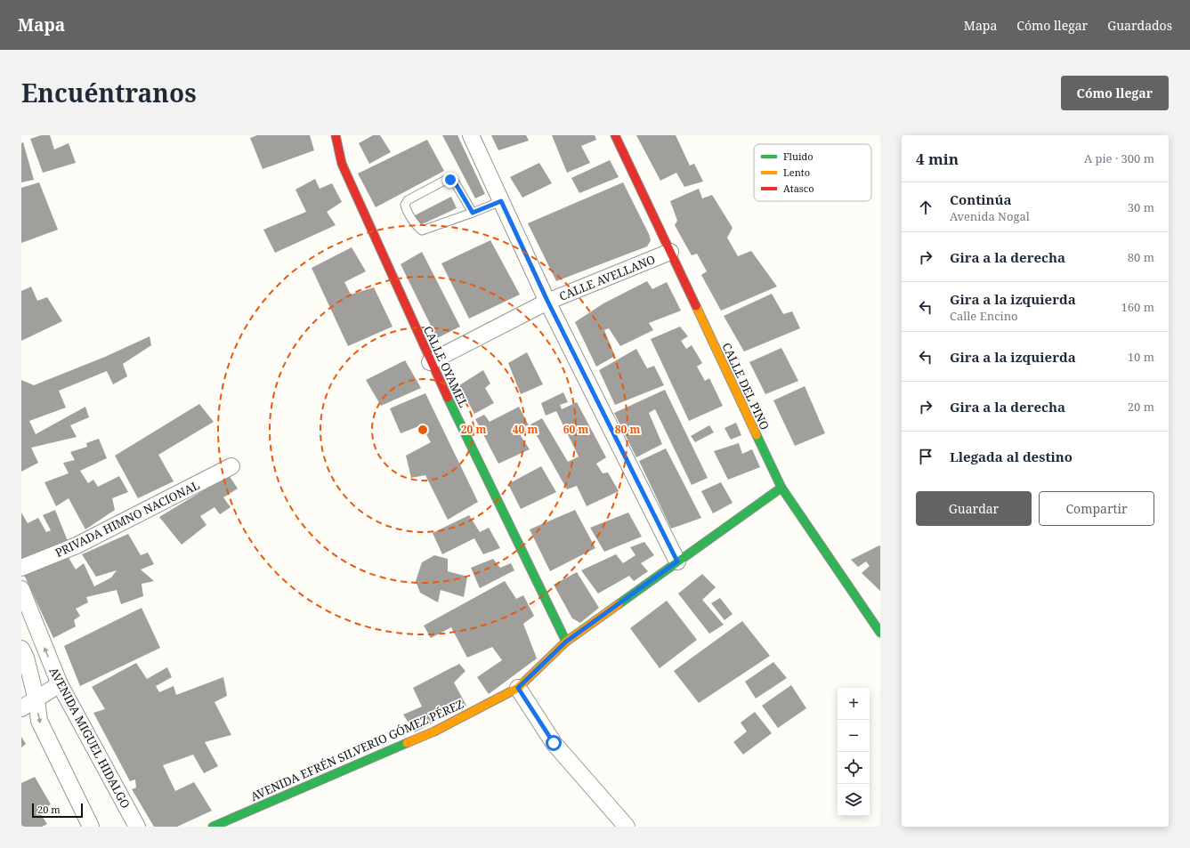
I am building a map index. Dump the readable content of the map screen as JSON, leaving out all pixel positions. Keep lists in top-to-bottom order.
{
  "streets": {
    "street": [
      "CALLE AVELLANO",
      "CALLE OYAMEL",
      "CALLE DEL PINO",
      "PRIVADA HIMNO NACIONAL",
      "AVENIDA MIGUEL HIDALGO",
      "AVENIDA EFRÉN SILVERIO GÓMEZ PÉREZ"
    ]
  },
  "crossings": [
    ["CALLE AVELLANO", "CALLE OYAMEL"],
    ["CALLE AVELLANO", "CALLE DEL PINO"],
    ["CALLE OYAMEL", "AVENIDA EFRÉN SILVERIO GÓMEZ PÉREZ"],
    ["CALLE DEL PINO", "AVENIDA EFRÉN SILVERIO GÓMEZ PÉREZ"]
  ],
  "legend": ["Fluido", "Lento", "Atasco"],
  "scale_bar": "20 m",
  "page": {
    "header": "Mapa",
    "nav": ["Mapa", "Cómo llegar", "Guardados"],
    "title": "Encuéntranos",
    "buttons": [
      "Cómo llegar",
      ["Guardar", "Compartir"]
    ],
    "heading": ["4 min", "A pie · 300 m"],
    "list": [
      ["Continúa", "Avenida Nogal", "30 m"],
      ["Gira a la derecha", "80 m"],
      ["Gira a la izquierda", "Calle Encino", "160 m"],
      ["Gira a la izquierda", "10 m"],
      ["Gira a la derecha", "20 m"],
      "Llegada al destino"
    ],
    "map_buttons": ["+", "−"],
    "scale": "20 m"
  },
  "rings": [
    "20 m",
    "40 m",
    "60 m",
    "80 m"
  ]
}
